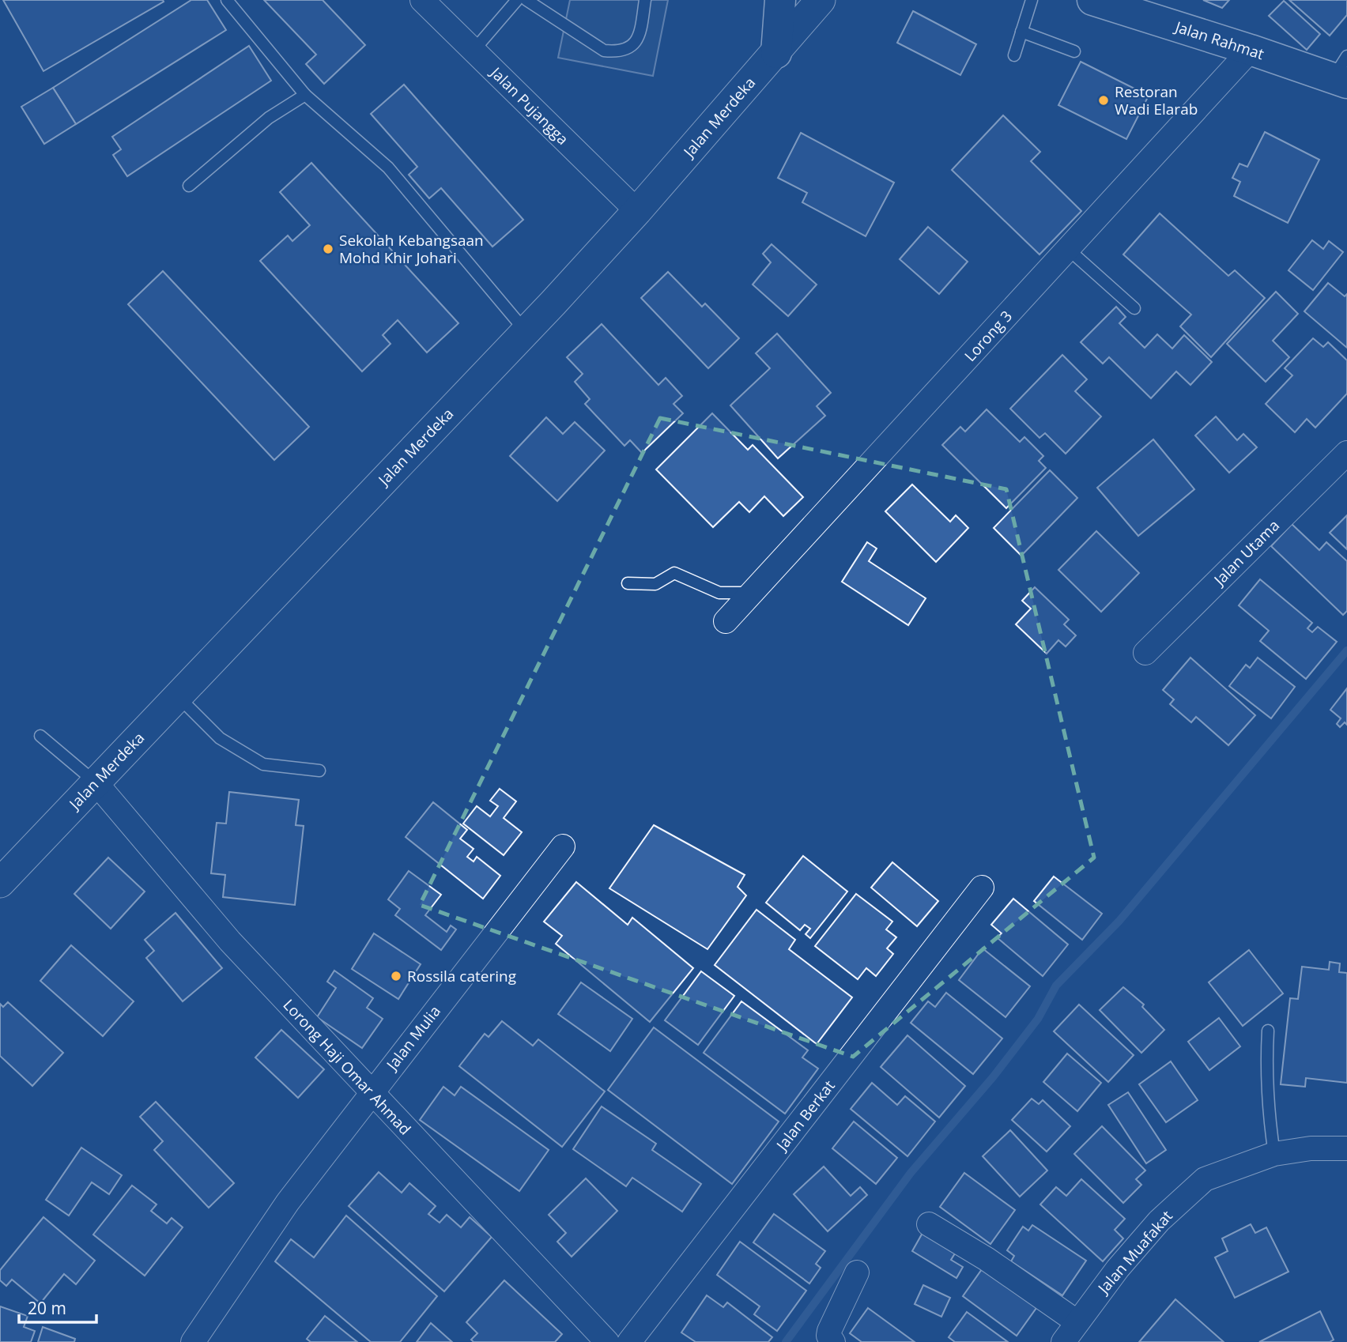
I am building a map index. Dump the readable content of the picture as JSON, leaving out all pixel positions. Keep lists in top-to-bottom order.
{
  "streets": {
    "main road": ["Jalan Rahmat"],
    "street": [
      "Jalan Pujangga",
      "Jalan Merdeka",
      "Lorong 3",
      "Jalan Utama",
      "Jalan Mulia",
      "Lorong Haji Omar Ahmad",
      "Jalan Berkat",
      "Jalan Muafakat"
    ]
  },
  "crossings": [
    ["Jalan Rahmat", "Lorong 3"],
    ["Jalan Pujangga", "Jalan Merdeka"],
    ["Jalan Merdeka", "Lorong Haji Omar Ahmad"],
    ["Jalan Mulia", "Lorong Haji Omar Ahmad"]
  ],
  "places": ["Restoran Wadi Elarab", "Sekolah Kebangsaan Mohd Khir Johari", "Rossila catering"],
  "scale_bar": "20 m"
}
